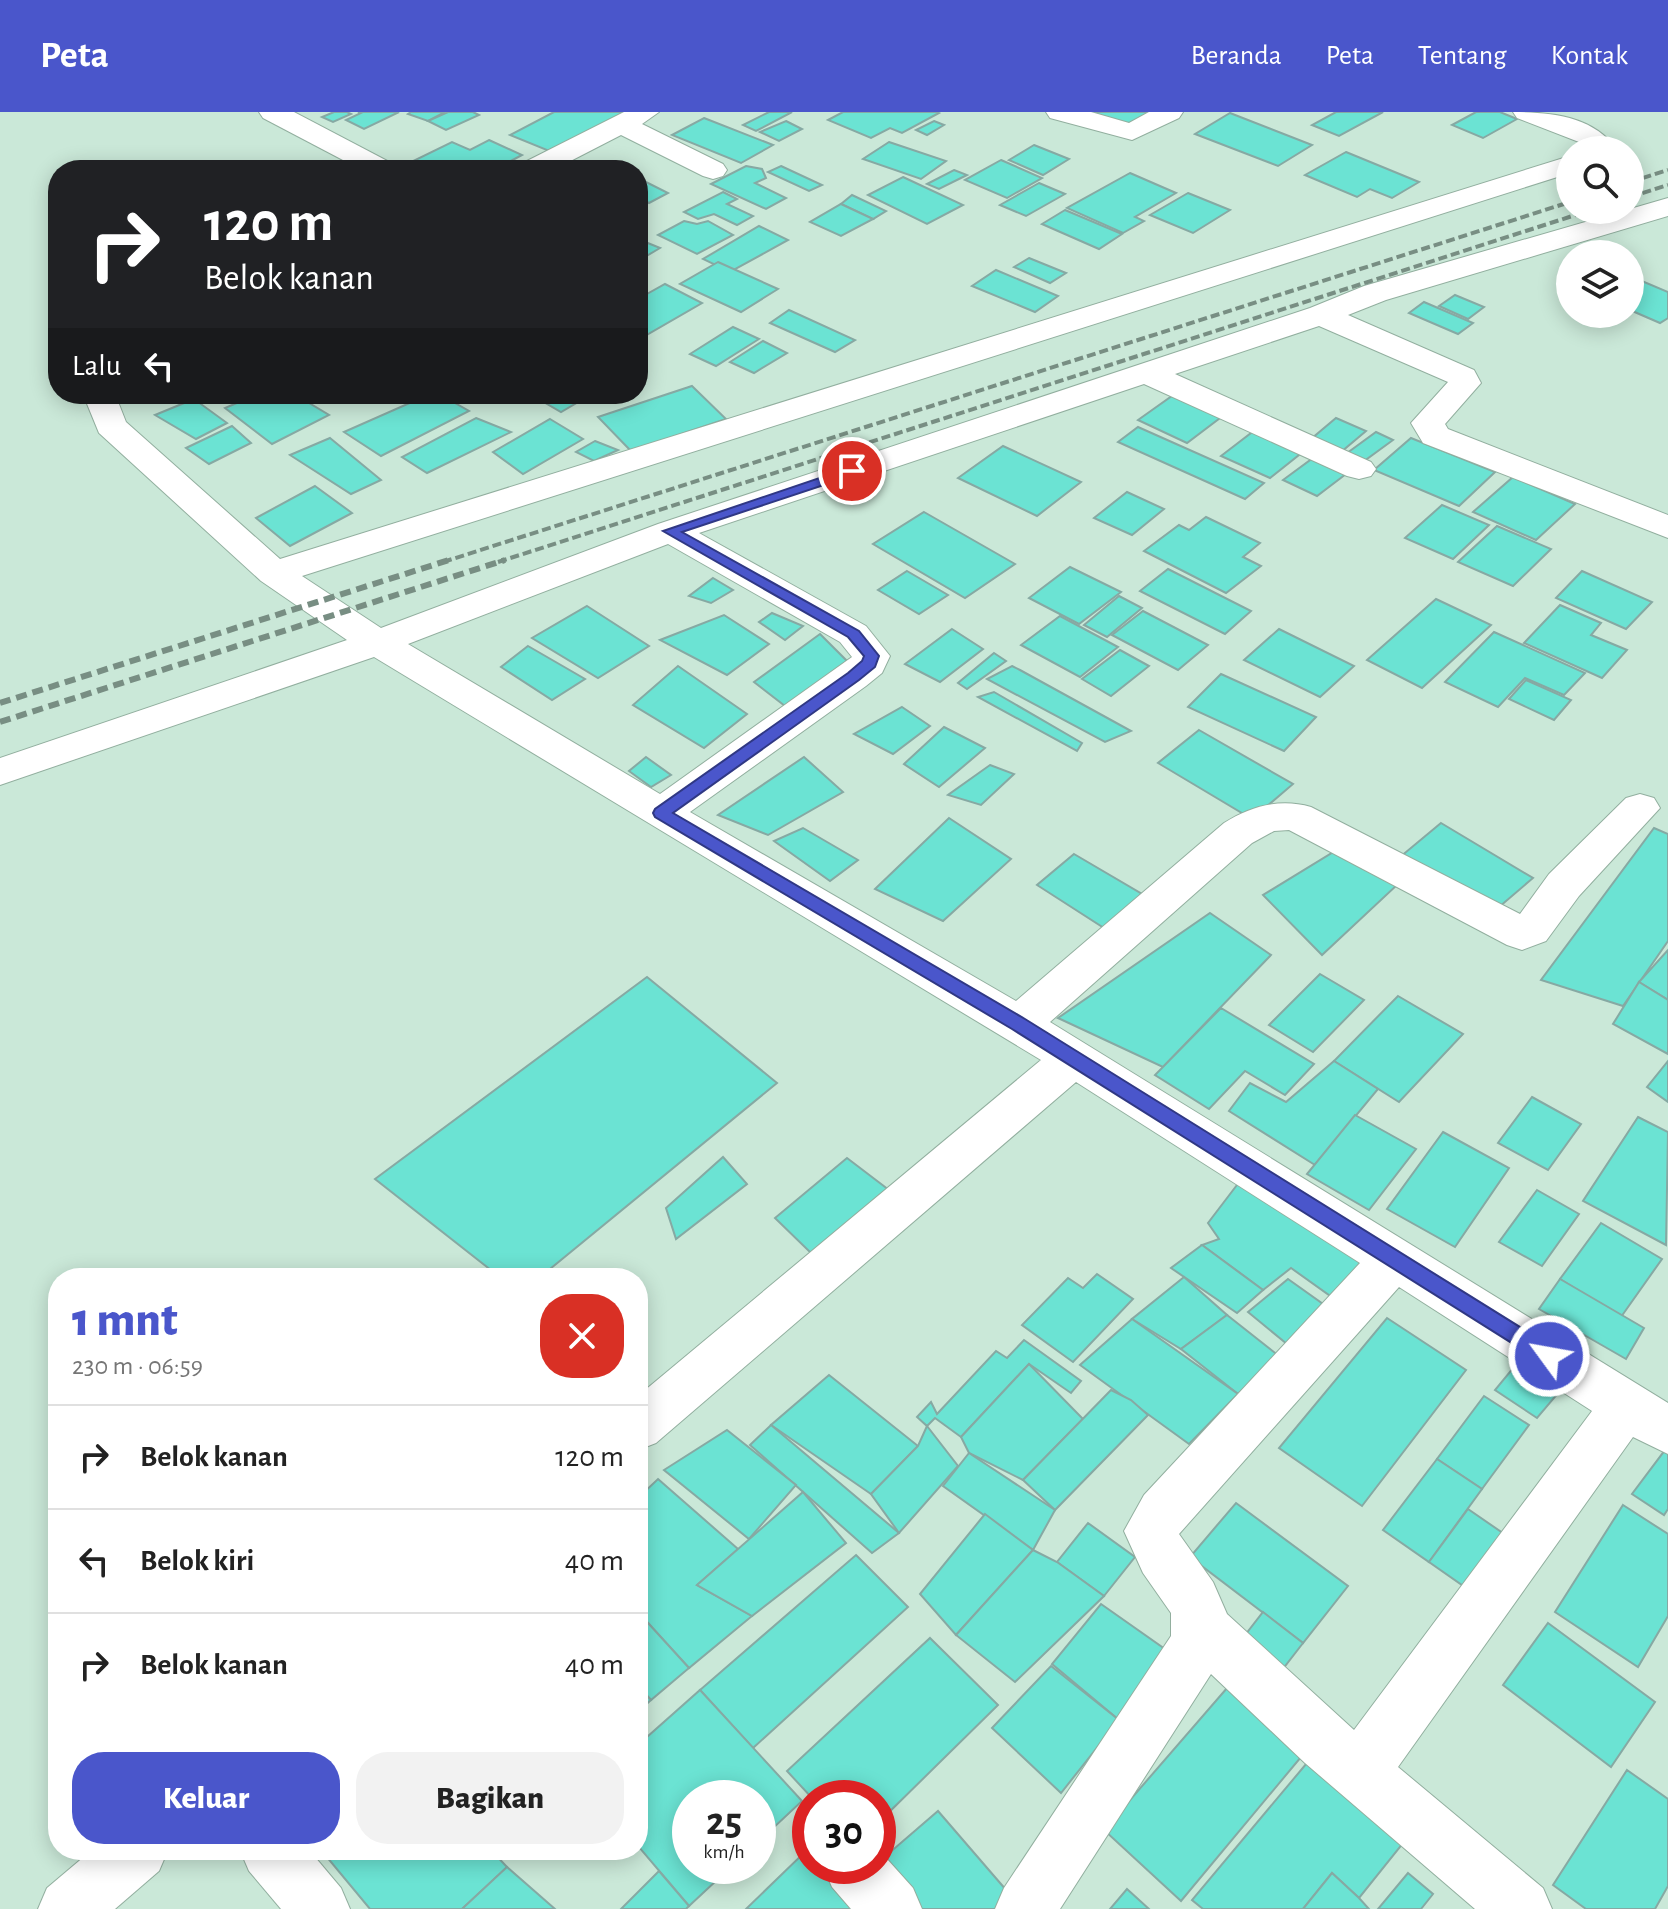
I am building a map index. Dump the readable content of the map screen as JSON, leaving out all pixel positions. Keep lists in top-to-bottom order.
{
  "page": {
    "header": "Peta",
    "nav": [
      "Beranda",
      "Peta",
      "Tentang",
      "Kontak"
    ],
    "turn": ["120 m", "Belok kanan"],
    "then": "Lalu",
    "heading": ["1 mnt", "230 m · 06:59"],
    "list": [
      {
        "name": "Belok kanan",
        "value": "120 m"
      },
      {
        "name": "Belok kiri",
        "value": "40 m"
      },
      {
        "name": "Belok kanan",
        "value": "40 m"
      }
    ],
    "buttons": ["Keluar", "Bagikan"],
    "speed": "25 km/h",
    "limit": "30"
  }
}
